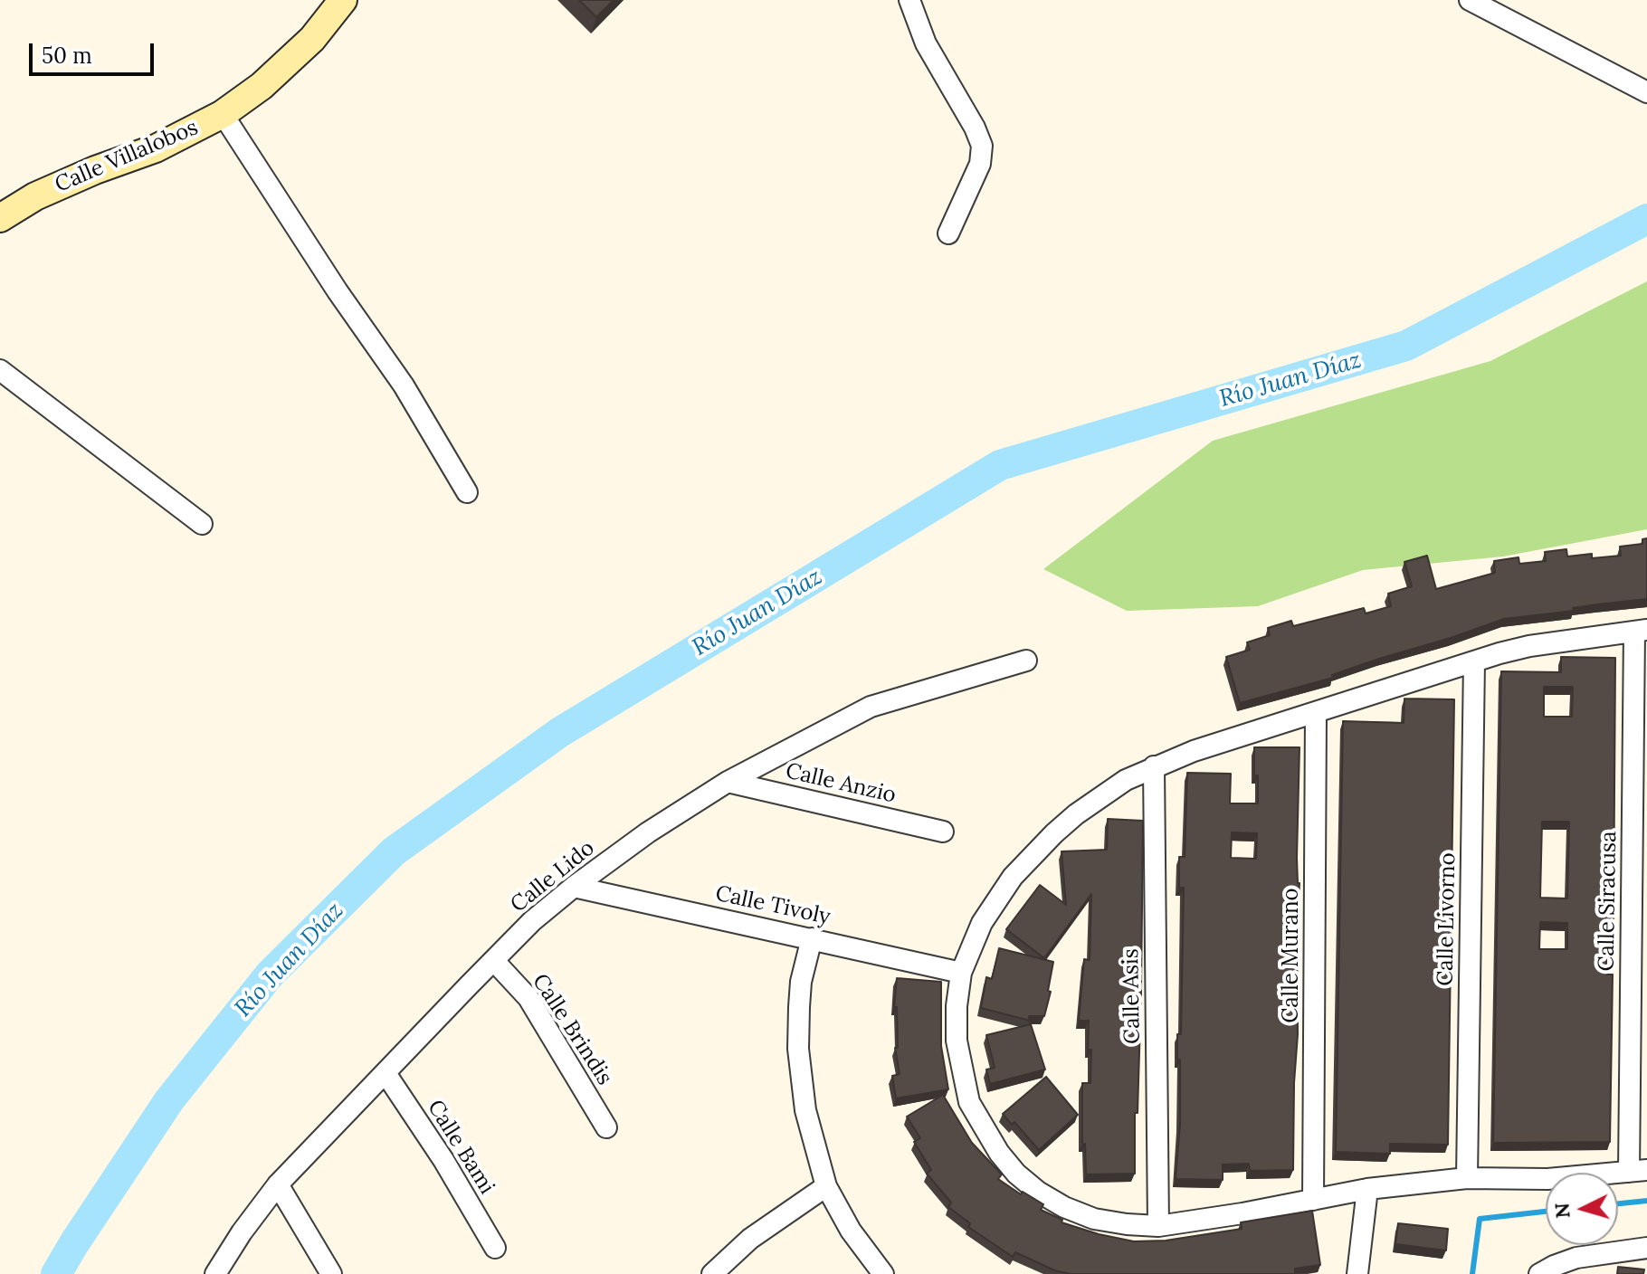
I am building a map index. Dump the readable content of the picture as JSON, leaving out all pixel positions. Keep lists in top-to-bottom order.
{
  "streets": {
    "main road": ["Calle Villalobos"],
    "street": [
      "Calle Anzio",
      "Calle Lido",
      "Calle Siracusa",
      "Calle Tivoly",
      "Calle Livorno",
      "Calle Murano",
      "Calle Asis",
      "Calle Brindis",
      "Calle Bami"
    ]
  },
  "crossings": [
    ["Calle Anzio", "Calle Lido"],
    ["Calle Lido", "Calle Tivoly"],
    ["Calle Lido", "Calle Brindis"],
    ["Calle Lido", "Calle Bami"]
  ],
  "water": ["Río Juan Díaz"],
  "scale_bar": "50 m",
  "north": "left"
}
